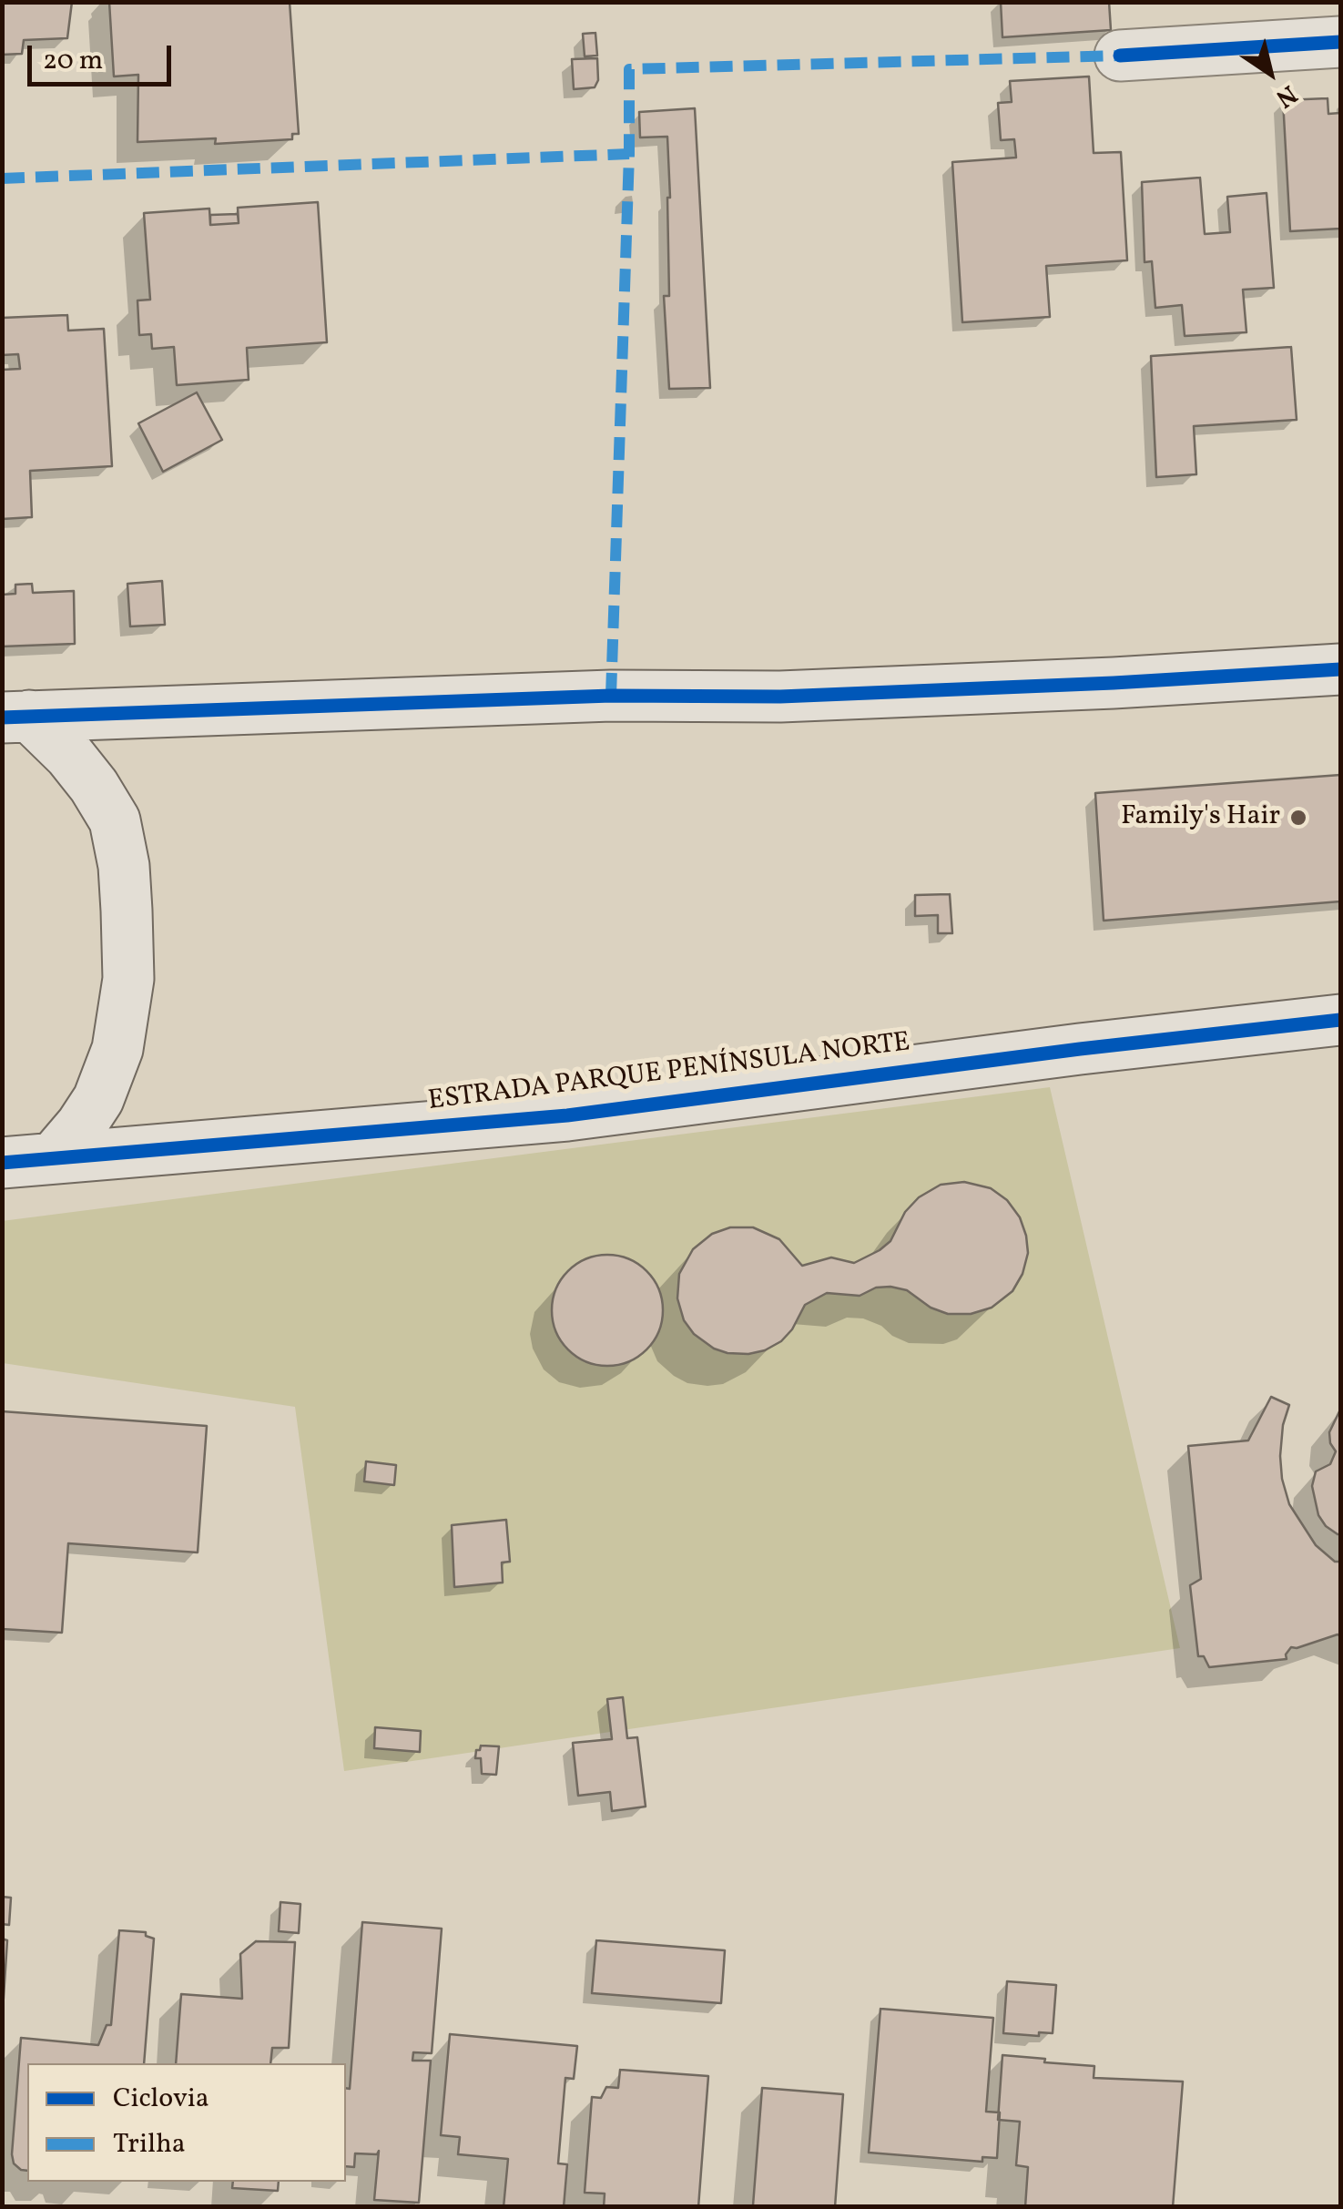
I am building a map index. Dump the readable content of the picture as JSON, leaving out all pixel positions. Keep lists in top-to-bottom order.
{
  "streets": {
    "main road": ["ESTRADA PARQUE PENÍNSULA NORTE"]
  },
  "places": ["Family's Hair"],
  "legend": ["Ciclovia", "Trilha"],
  "scale_bar": "20 m",
  "north": "bottom right"
}
